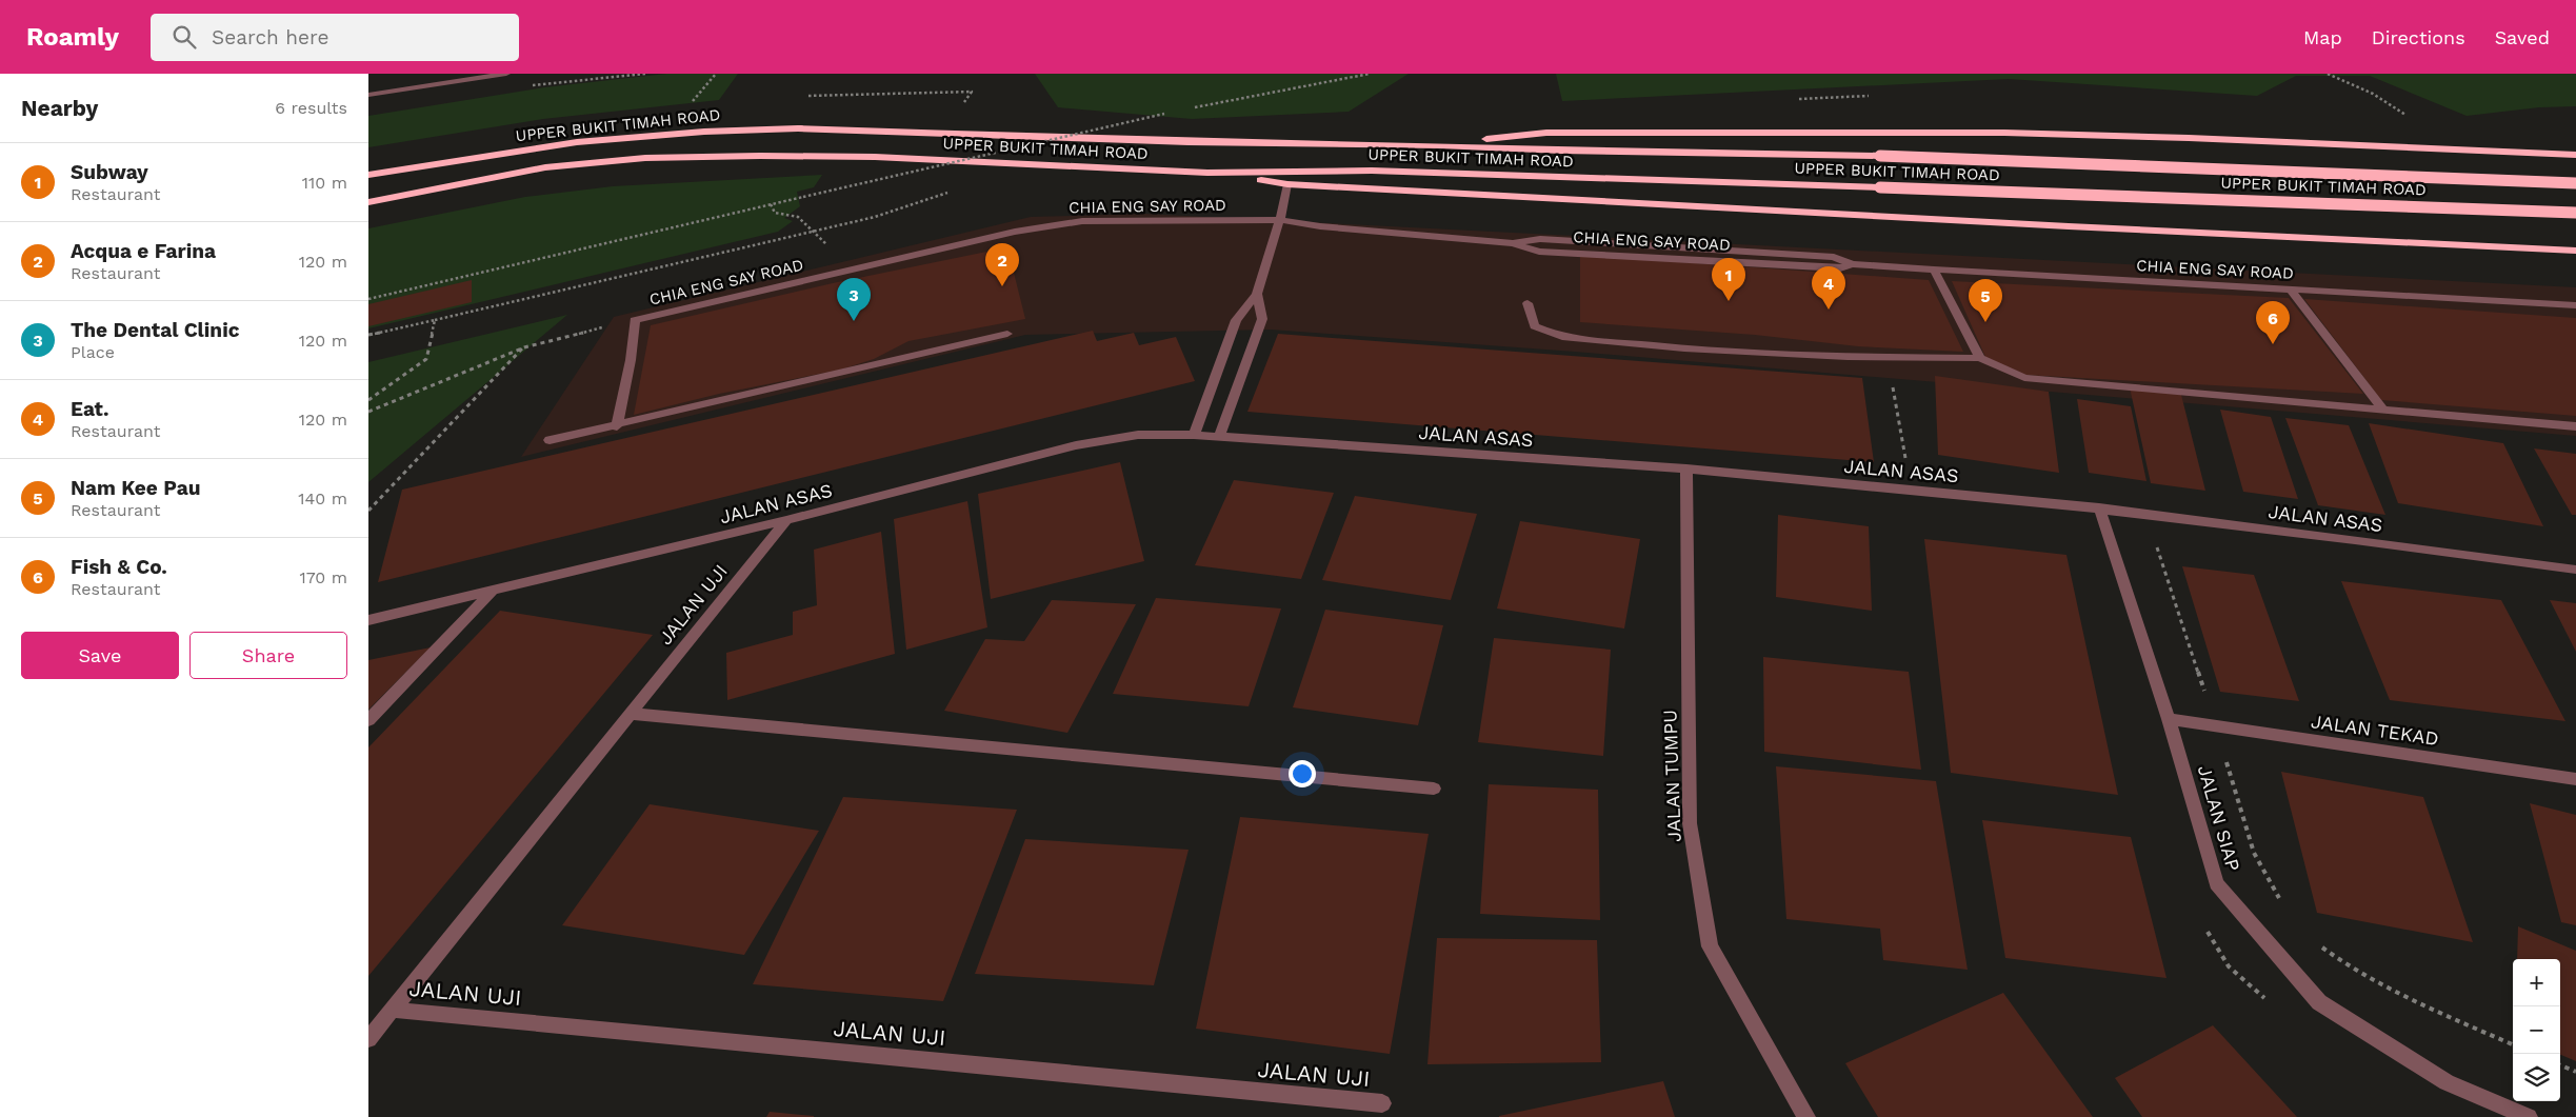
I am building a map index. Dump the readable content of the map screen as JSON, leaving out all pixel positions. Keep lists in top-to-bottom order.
{
  "streets": {
    "highway": ["UPPER BUKIT TIMAH ROAD"],
    "street": [
      "CHIA ENG SAY ROAD",
      "JALAN ASAS",
      "JALAN UJI",
      "JALAN TEKAD",
      "JALAN TUMPU",
      "JALAN SIAP"
    ]
  },
  "crossings": [
    ["JALAN ASAS", "JALAN UJI"],
    ["JALAN ASAS", "JALAN TUMPU"],
    ["JALAN ASAS", "JALAN SIAP"],
    ["JALAN TEKAD", "JALAN SIAP"]
  ],
  "page": {
    "header": "Roamly",
    "search": "Search here",
    "nav": ["Map", "Directions", "Saved"],
    "heading": ["Nearby", "6 results"],
    "list": [
      {
        "mark": "1",
        "name": "Subway",
        "note": "Restaurant",
        "value": "110 m"
      },
      {
        "mark": "2",
        "name": "Acqua e Farina",
        "note": "Restaurant",
        "value": "120 m"
      },
      {
        "mark": "3",
        "name": "The Dental Clinic",
        "note": "Place",
        "value": "120 m"
      },
      {
        "mark": "4",
        "name": "Eat.",
        "note": "Restaurant",
        "value": "120 m"
      },
      {
        "mark": "5",
        "name": "Nam Kee Pau",
        "note": "Restaurant",
        "value": "140 m"
      },
      {
        "mark": "6",
        "name": "Fish & Co.",
        "note": "Restaurant",
        "value": "170 m"
      }
    ],
    "pins": [
      "2",
      "1",
      "4",
      "3",
      "5",
      "6"
    ],
    "buttons": ["Save", "Share"],
    "map_buttons": ["+", "−"]
  }
}
